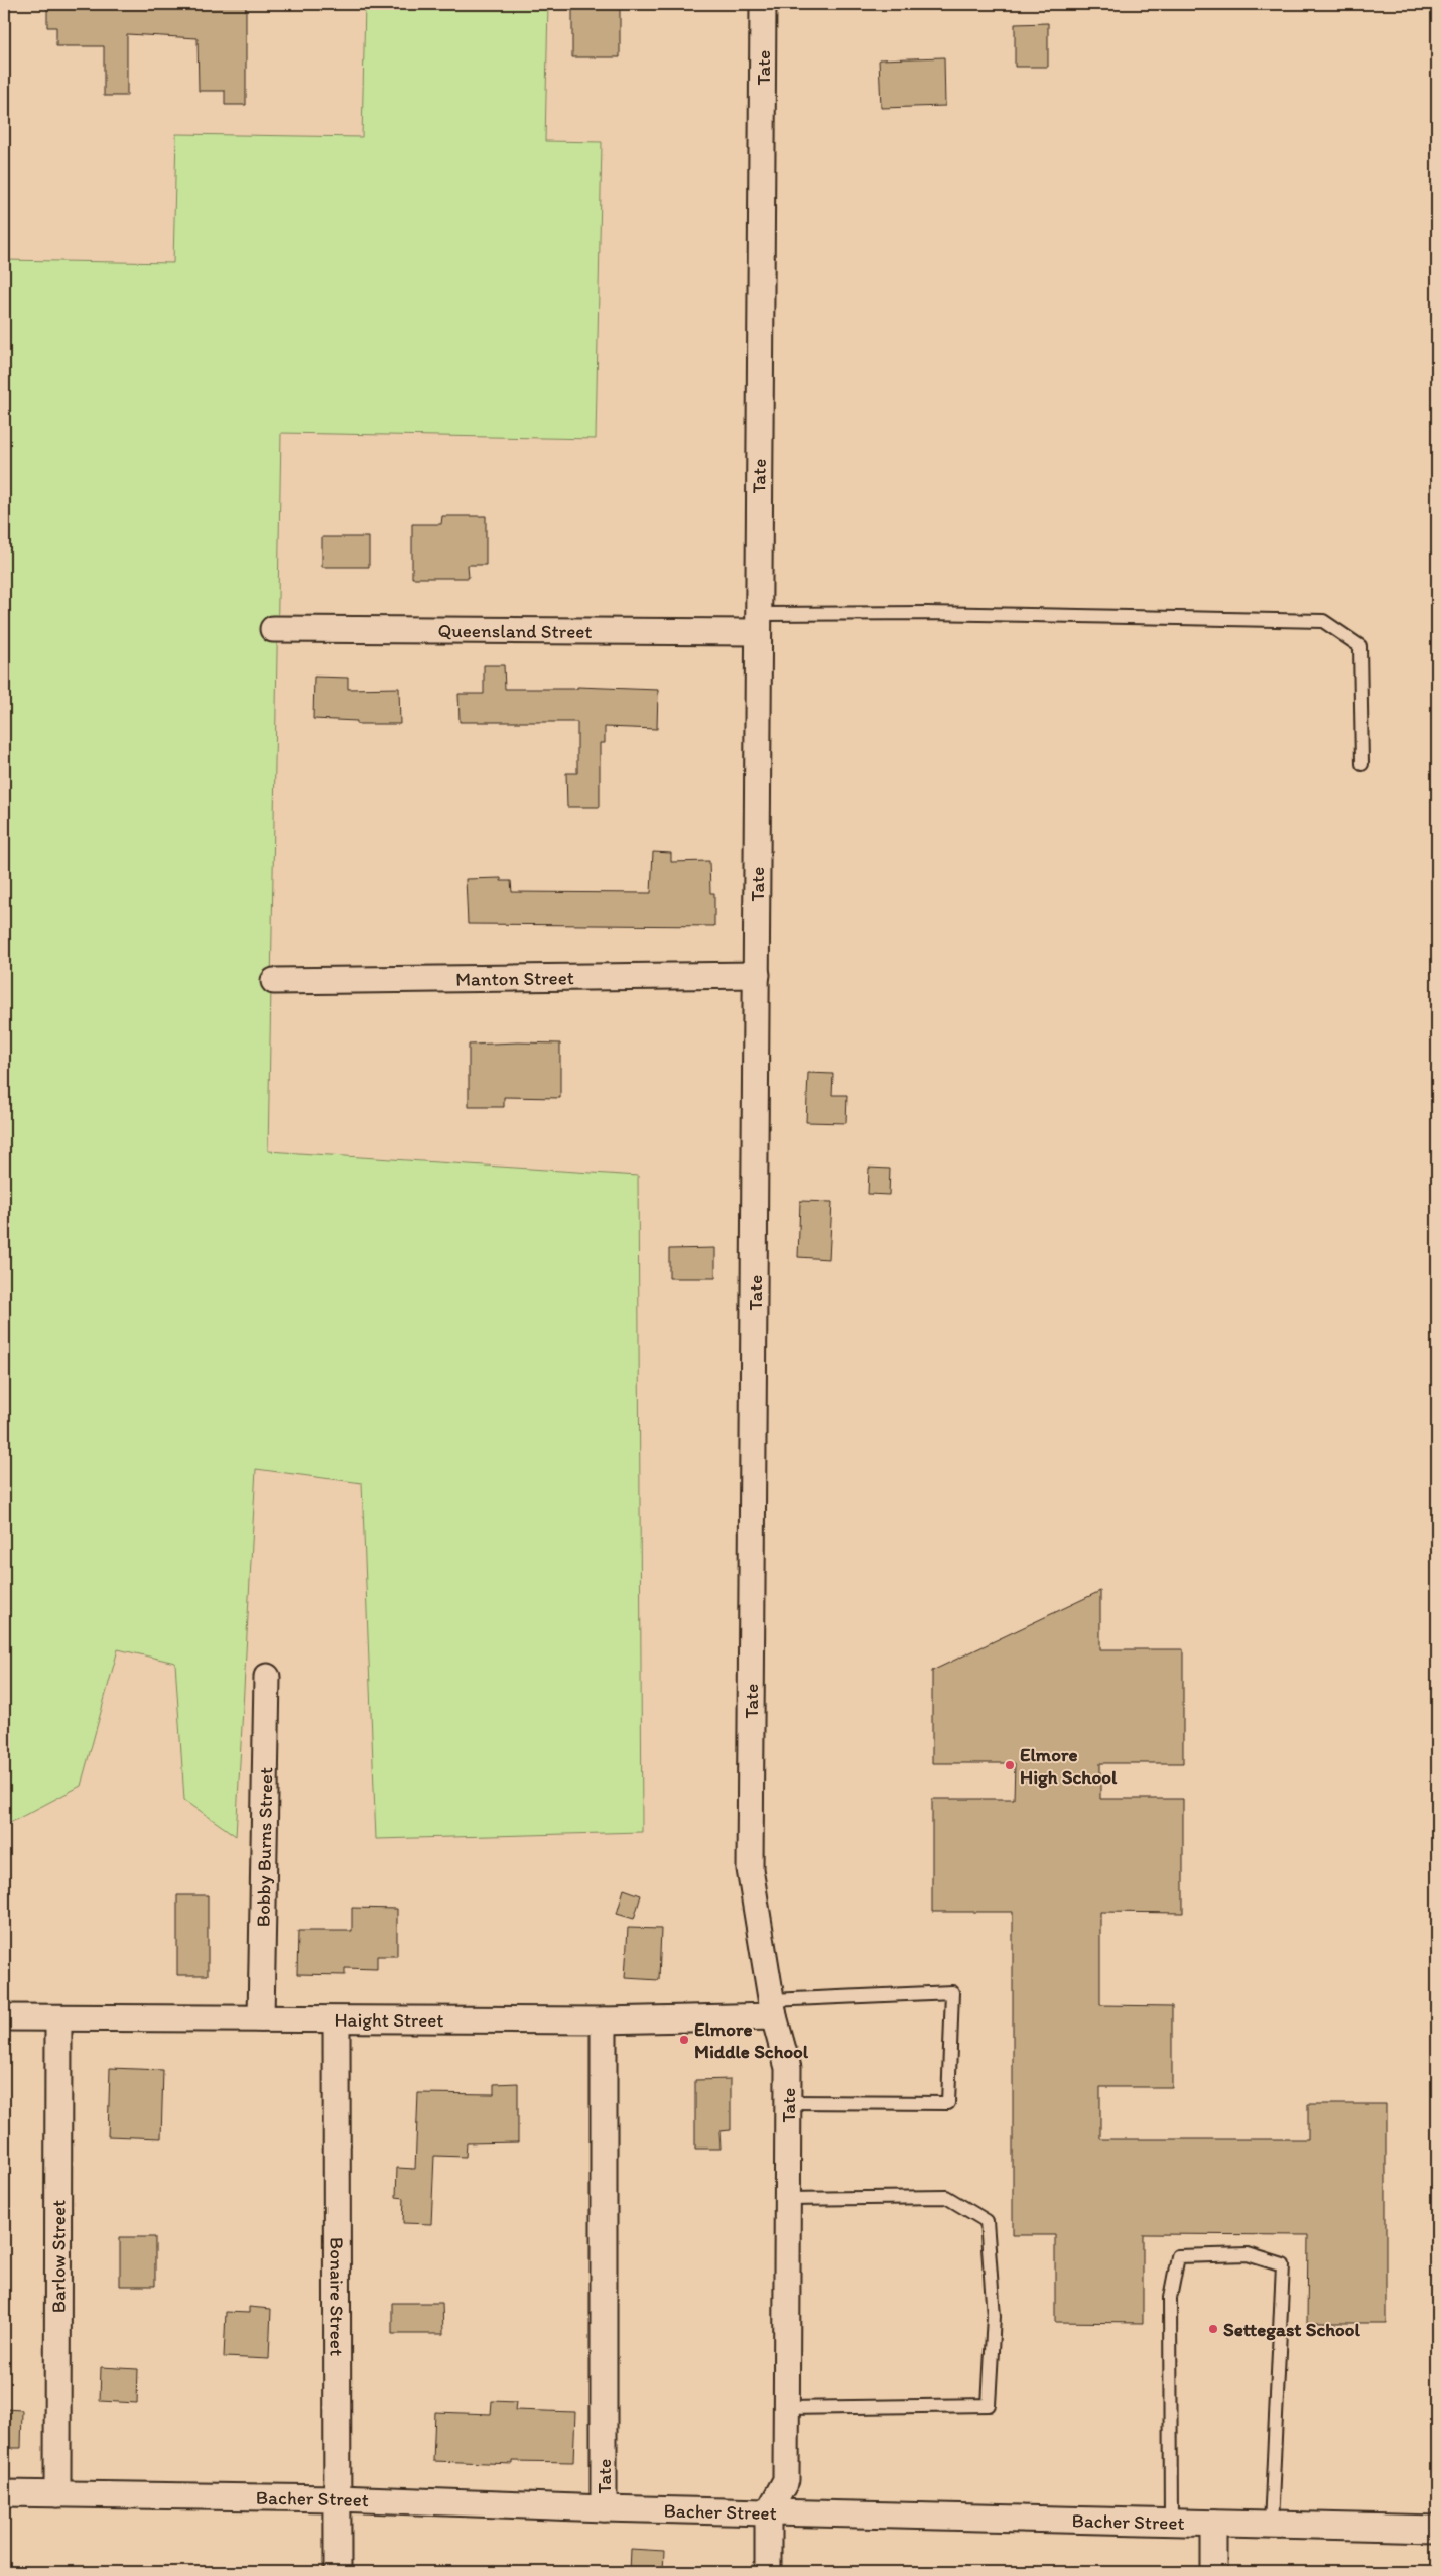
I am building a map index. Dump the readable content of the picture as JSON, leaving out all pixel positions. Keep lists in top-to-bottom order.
{
  "streets": {
    "street": [
      "Tate",
      "Queensland Street",
      "Manton Street",
      "Bobby Burns Street",
      "Haight Street",
      "Barlow Street",
      "Bonaire Street",
      "Bacher Street"
    ]
  },
  "crossings": [
    ["Tate", "Queensland Street"],
    ["Tate", "Manton Street"],
    ["Tate", "Haight Street"],
    ["Tate", "Bacher Street"],
    ["Bobby Burns Street", "Haight Street"],
    ["Haight Street", "Barlow Street"],
    ["Haight Street", "Bonaire Street"],
    ["Barlow Street", "Bacher Street"],
    ["Bonaire Street", "Bacher Street"]
  ],
  "places": ["Elmore High School", "Elmore Middle School", "Settegast School"]
}
